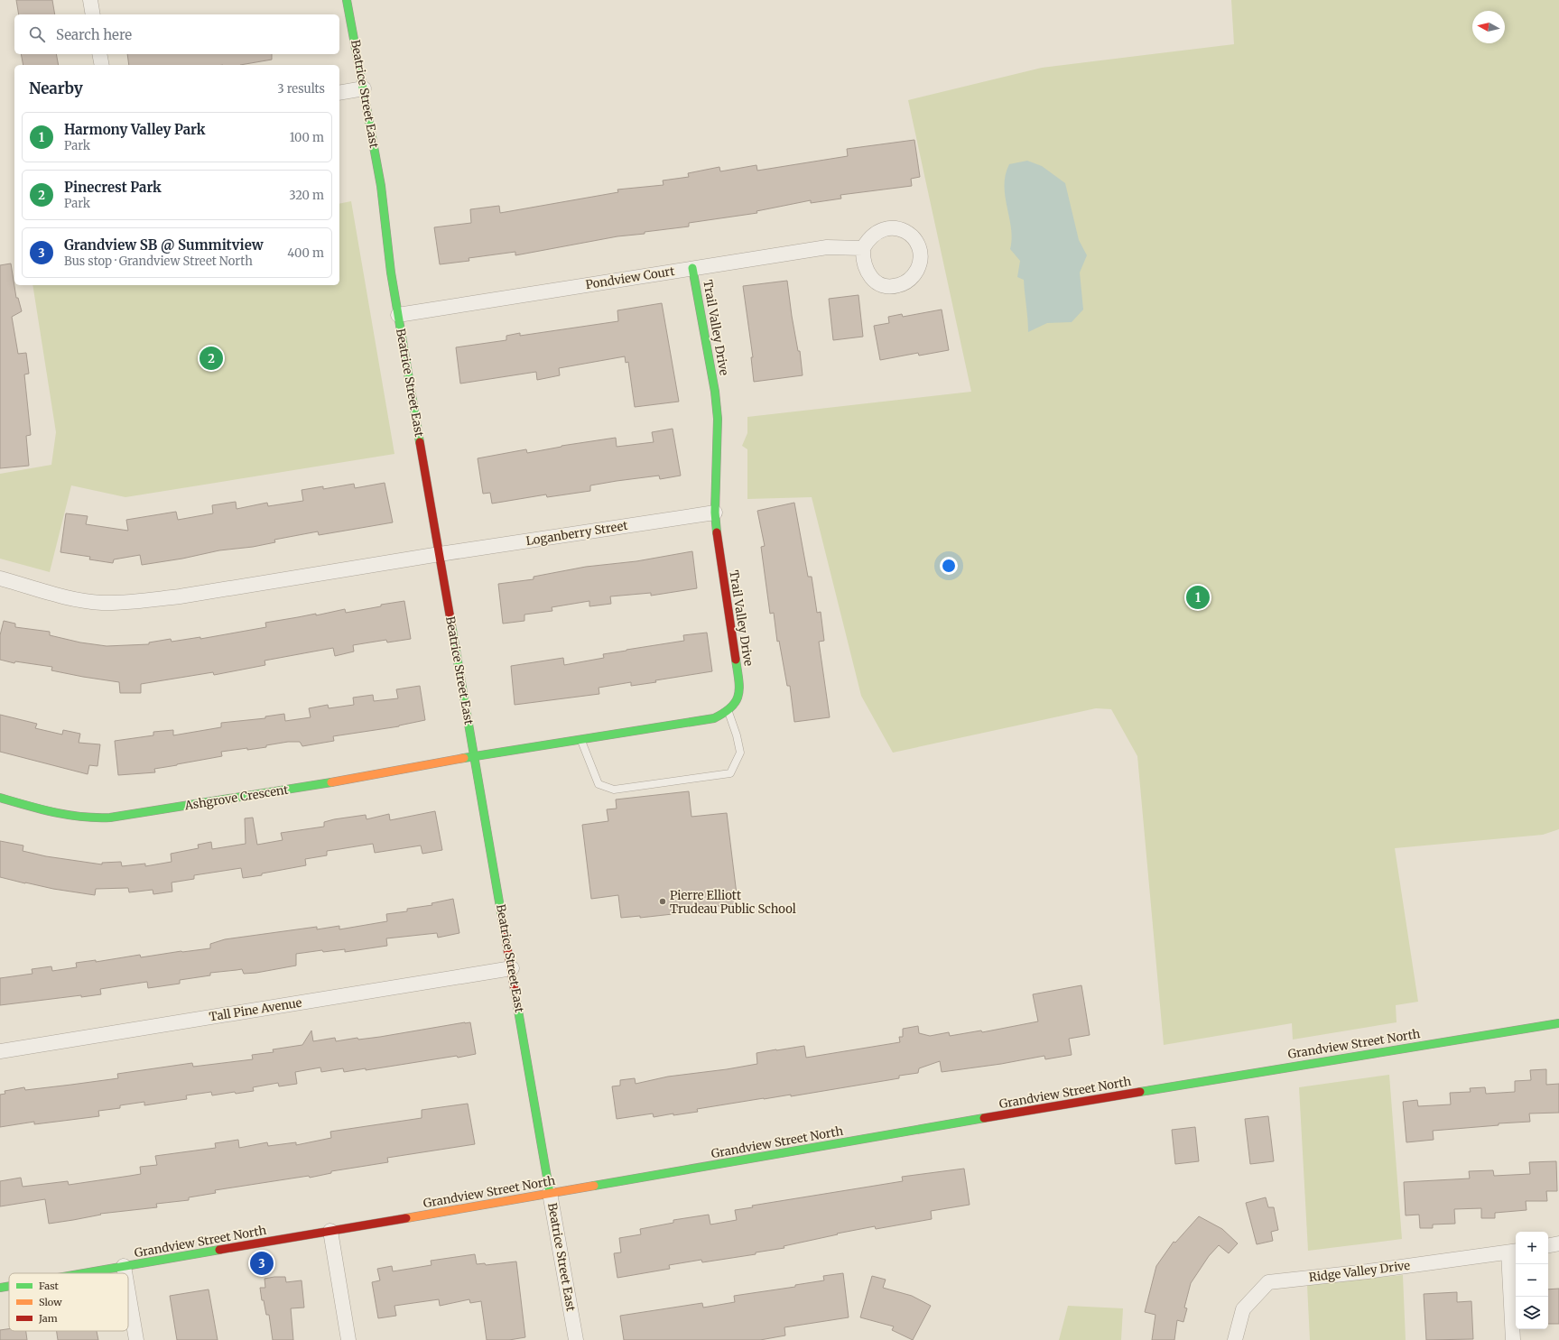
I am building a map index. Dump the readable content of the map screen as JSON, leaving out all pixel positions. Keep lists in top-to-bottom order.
{
  "streets": {
    "street": [
      "Beatrice Street East",
      "Pondview Court",
      "Trail Valley Drive",
      "Loganberry Street",
      "Ashgrove Crescent",
      "Tall Pine Avenue",
      "Grandview Street North",
      "Ridge Valley Drive"
    ]
  },
  "crossings": [
    ["Beatrice Street East", "Pondview Court"],
    ["Beatrice Street East", "Loganberry Street"],
    ["Beatrice Street East", "Ashgrove Crescent"],
    ["Beatrice Street East", "Tall Pine Avenue"],
    ["Beatrice Street East", "Grandview Street North"],
    ["Pondview Court", "Trail Valley Drive"],
    ["Trail Valley Drive", "Loganberry Street"]
  ],
  "places": ["Pierre Elliott Trudeau Public School"],
  "legend": ["Fast", "Slow", "Jam"],
  "north": "left",
  "page": {
    "search": "Search here",
    "heading": ["Nearby", "3 results"],
    "list": [
      {
        "mark": "1",
        "name": "Harmony Valley Park",
        "note": "Park",
        "value": "100 m"
      },
      {
        "mark": "2",
        "name": "Pinecrest Park",
        "note": "Park",
        "value": "320 m"
      },
      {
        "mark": "3",
        "name": "Grandview SB @ Summitview",
        "note": "Bus stop · Grandview Street North",
        "value": "400 m"
      }
    ],
    "pins": ["2", "1", "3"],
    "map_buttons": ["+", "−"]
  }
}
